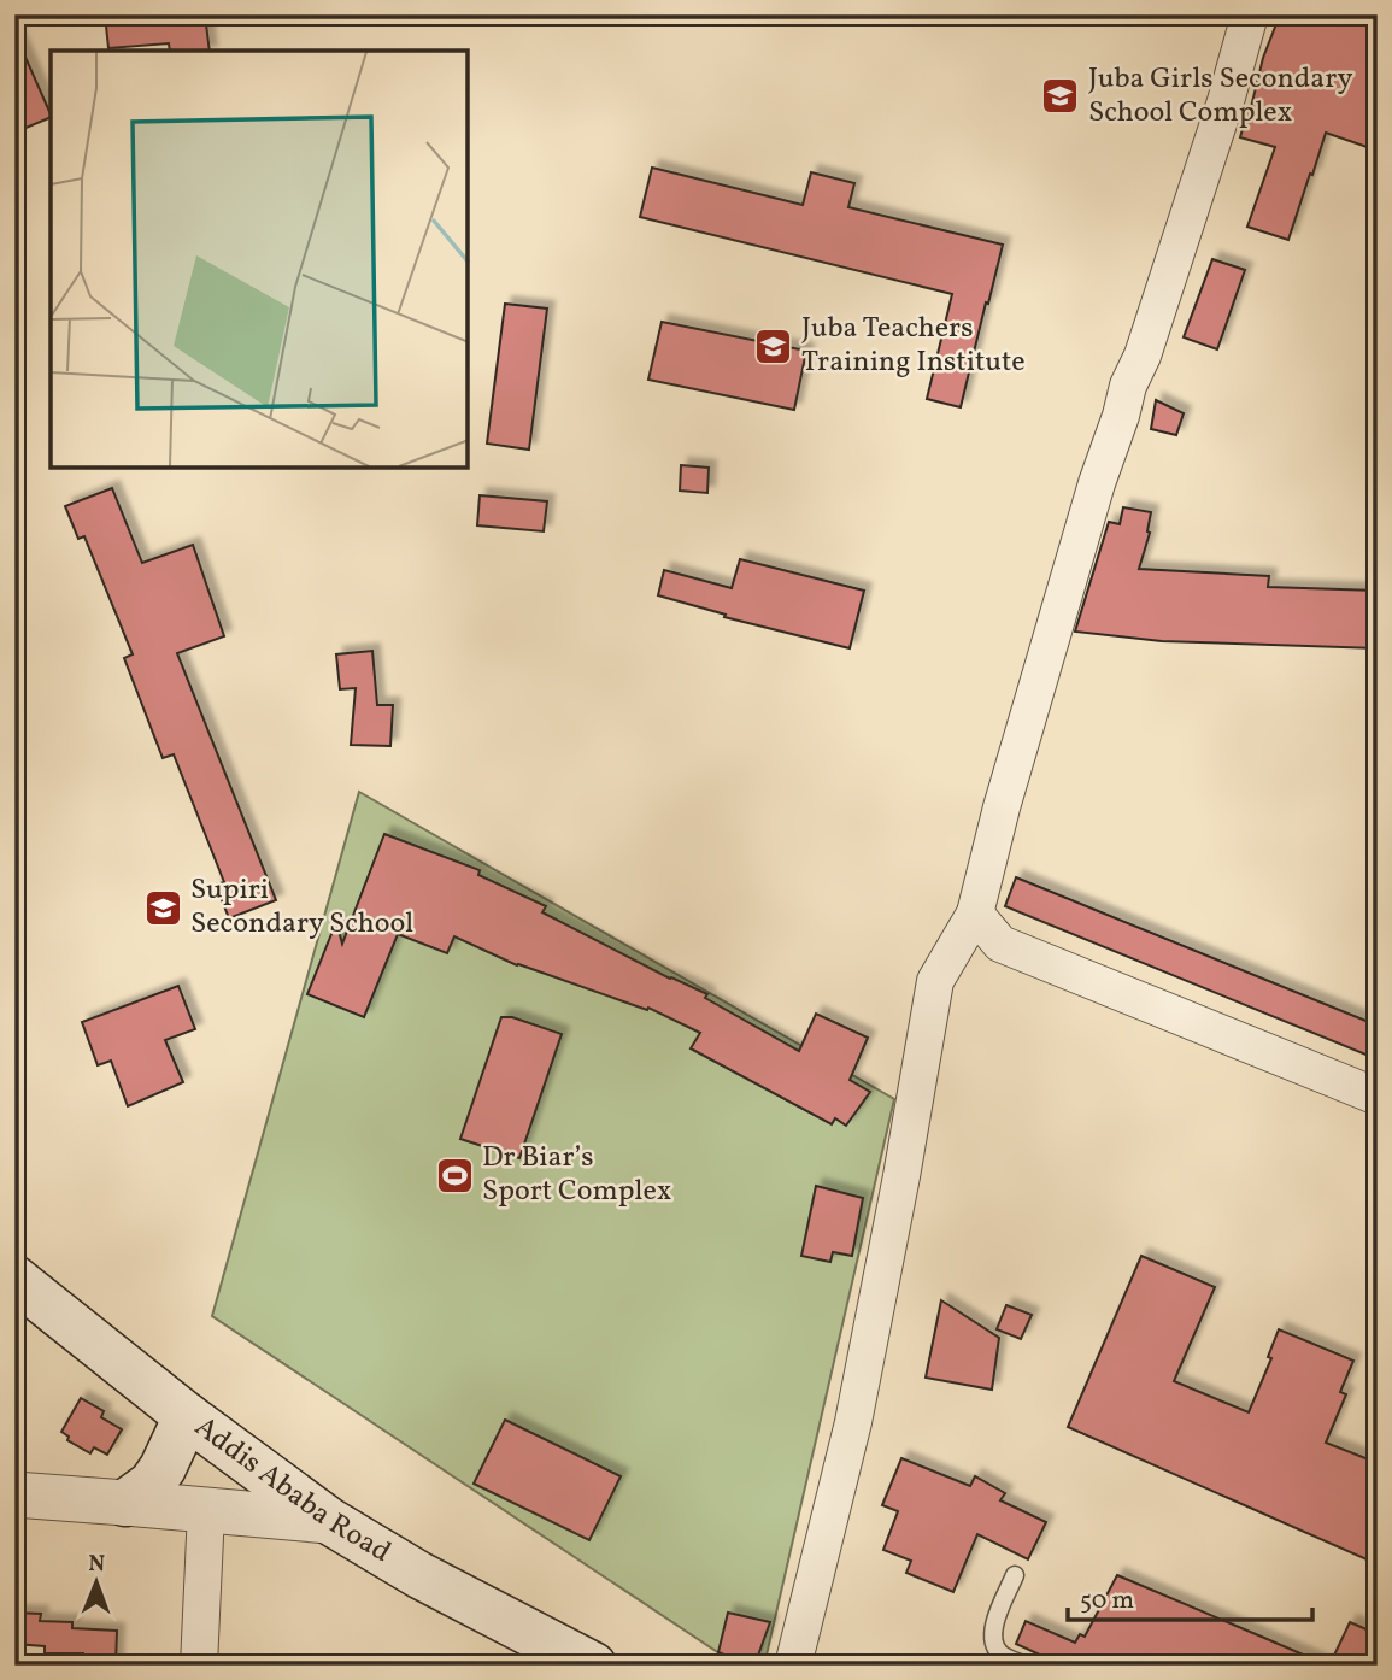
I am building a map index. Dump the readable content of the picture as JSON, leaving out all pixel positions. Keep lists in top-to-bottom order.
{
  "streets": {
    "main road": ["Addis Ababa Road"]
  },
  "places": {
    "school or university": ["Juba Girls Secondary School Complex", "Juba Teachers Training Institute", "Supiri Secondary School"],
    "sports": ["Dr Biar’s Sport Complex"]
  },
  "scale_bar": "50 m",
  "north": "top"
}
